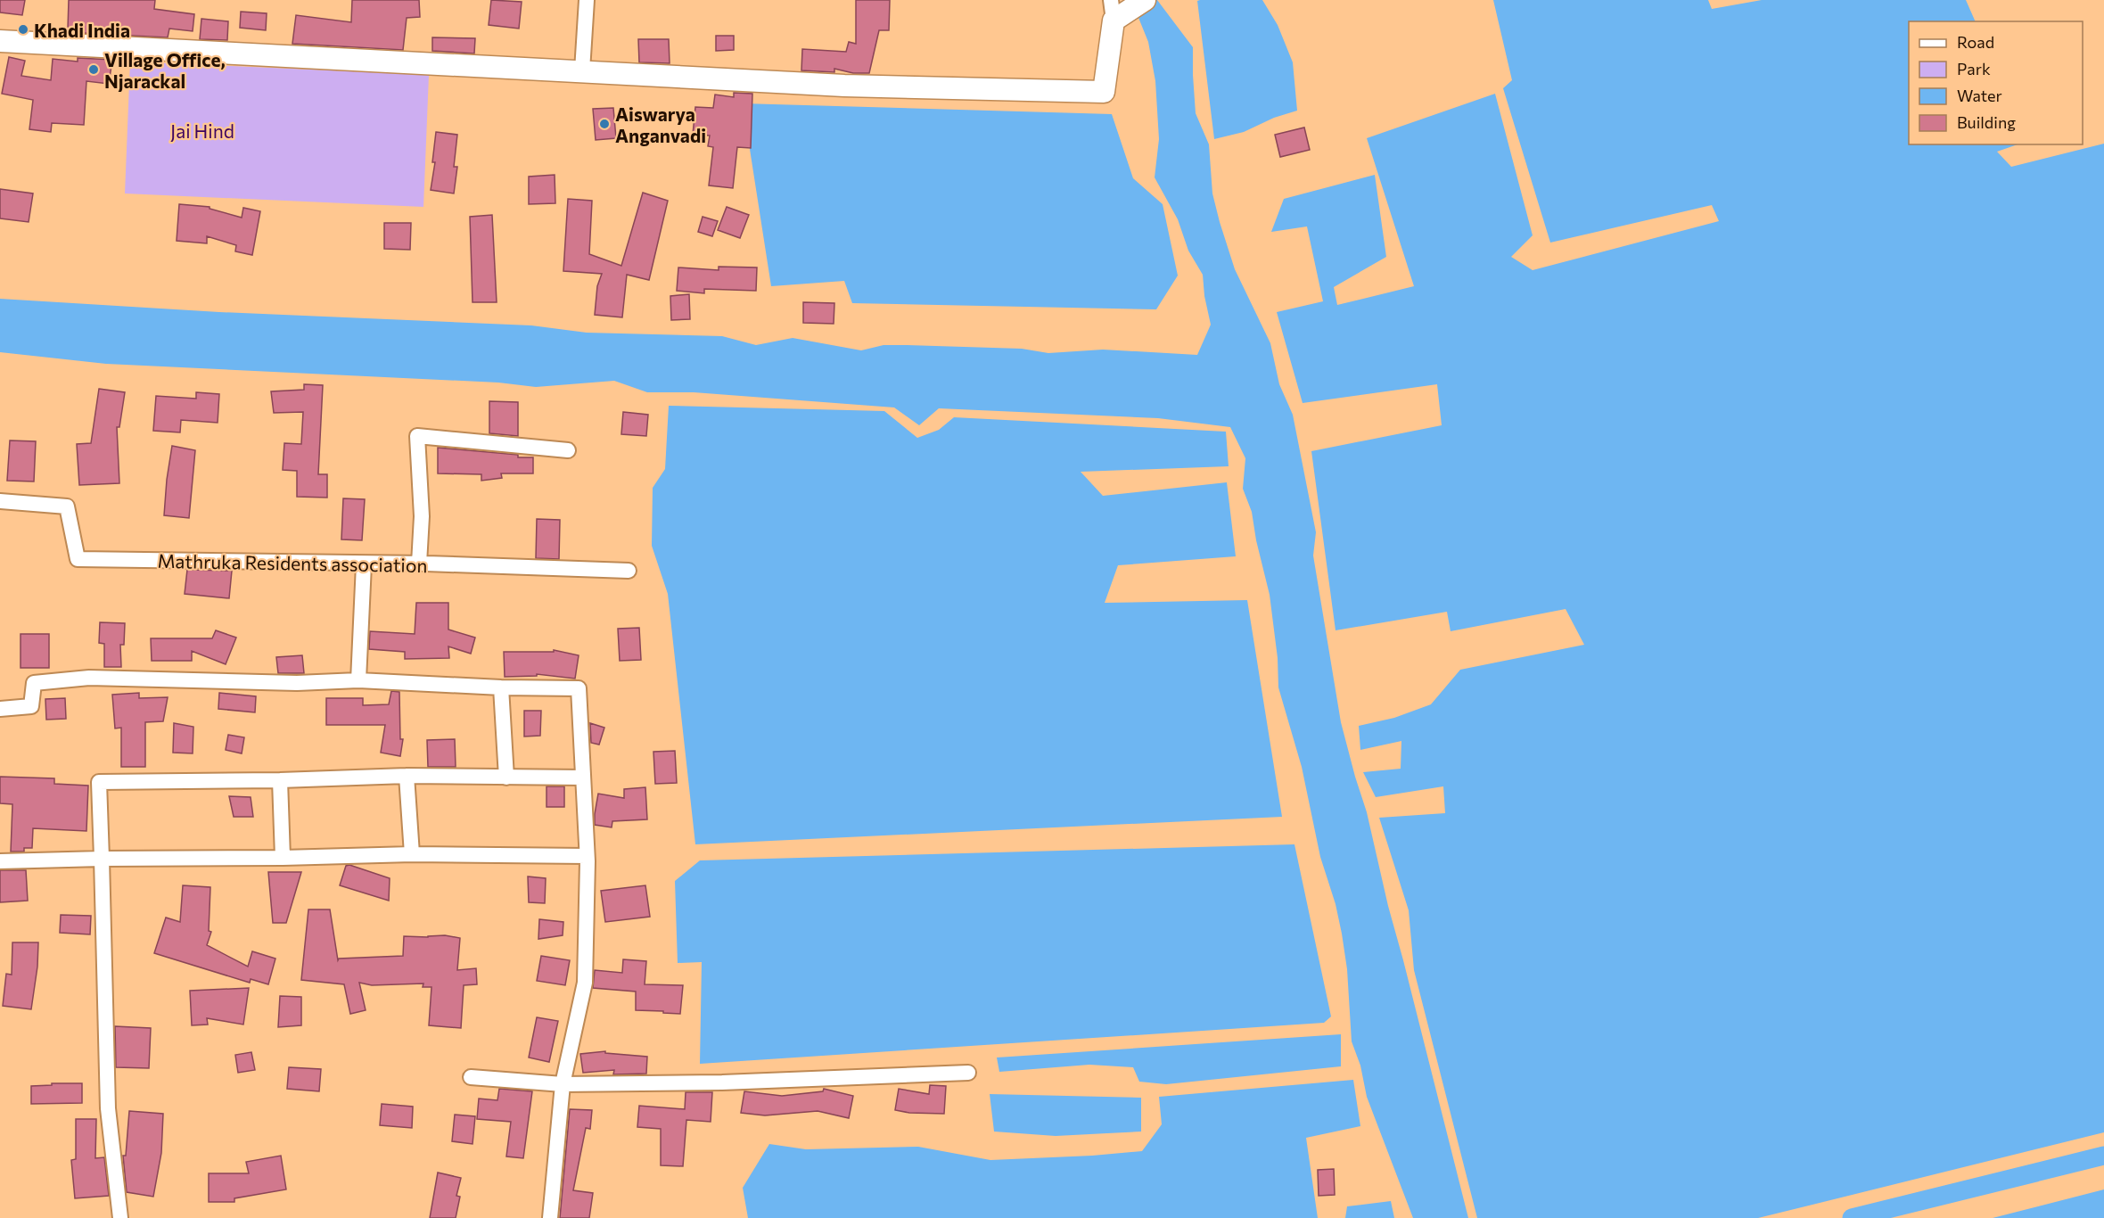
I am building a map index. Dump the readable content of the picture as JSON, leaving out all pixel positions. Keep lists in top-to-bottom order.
{
  "streets": {
    "street": ["Mathruka Residents association"]
  },
  "parks": ["Jai Hind"],
  "places": ["Khadi India", "Village Office, Njarackal", "Aiswarya Anganvadi"],
  "legend": [
    "Road",
    "Park",
    "Water",
    "Building"
  ]
}
